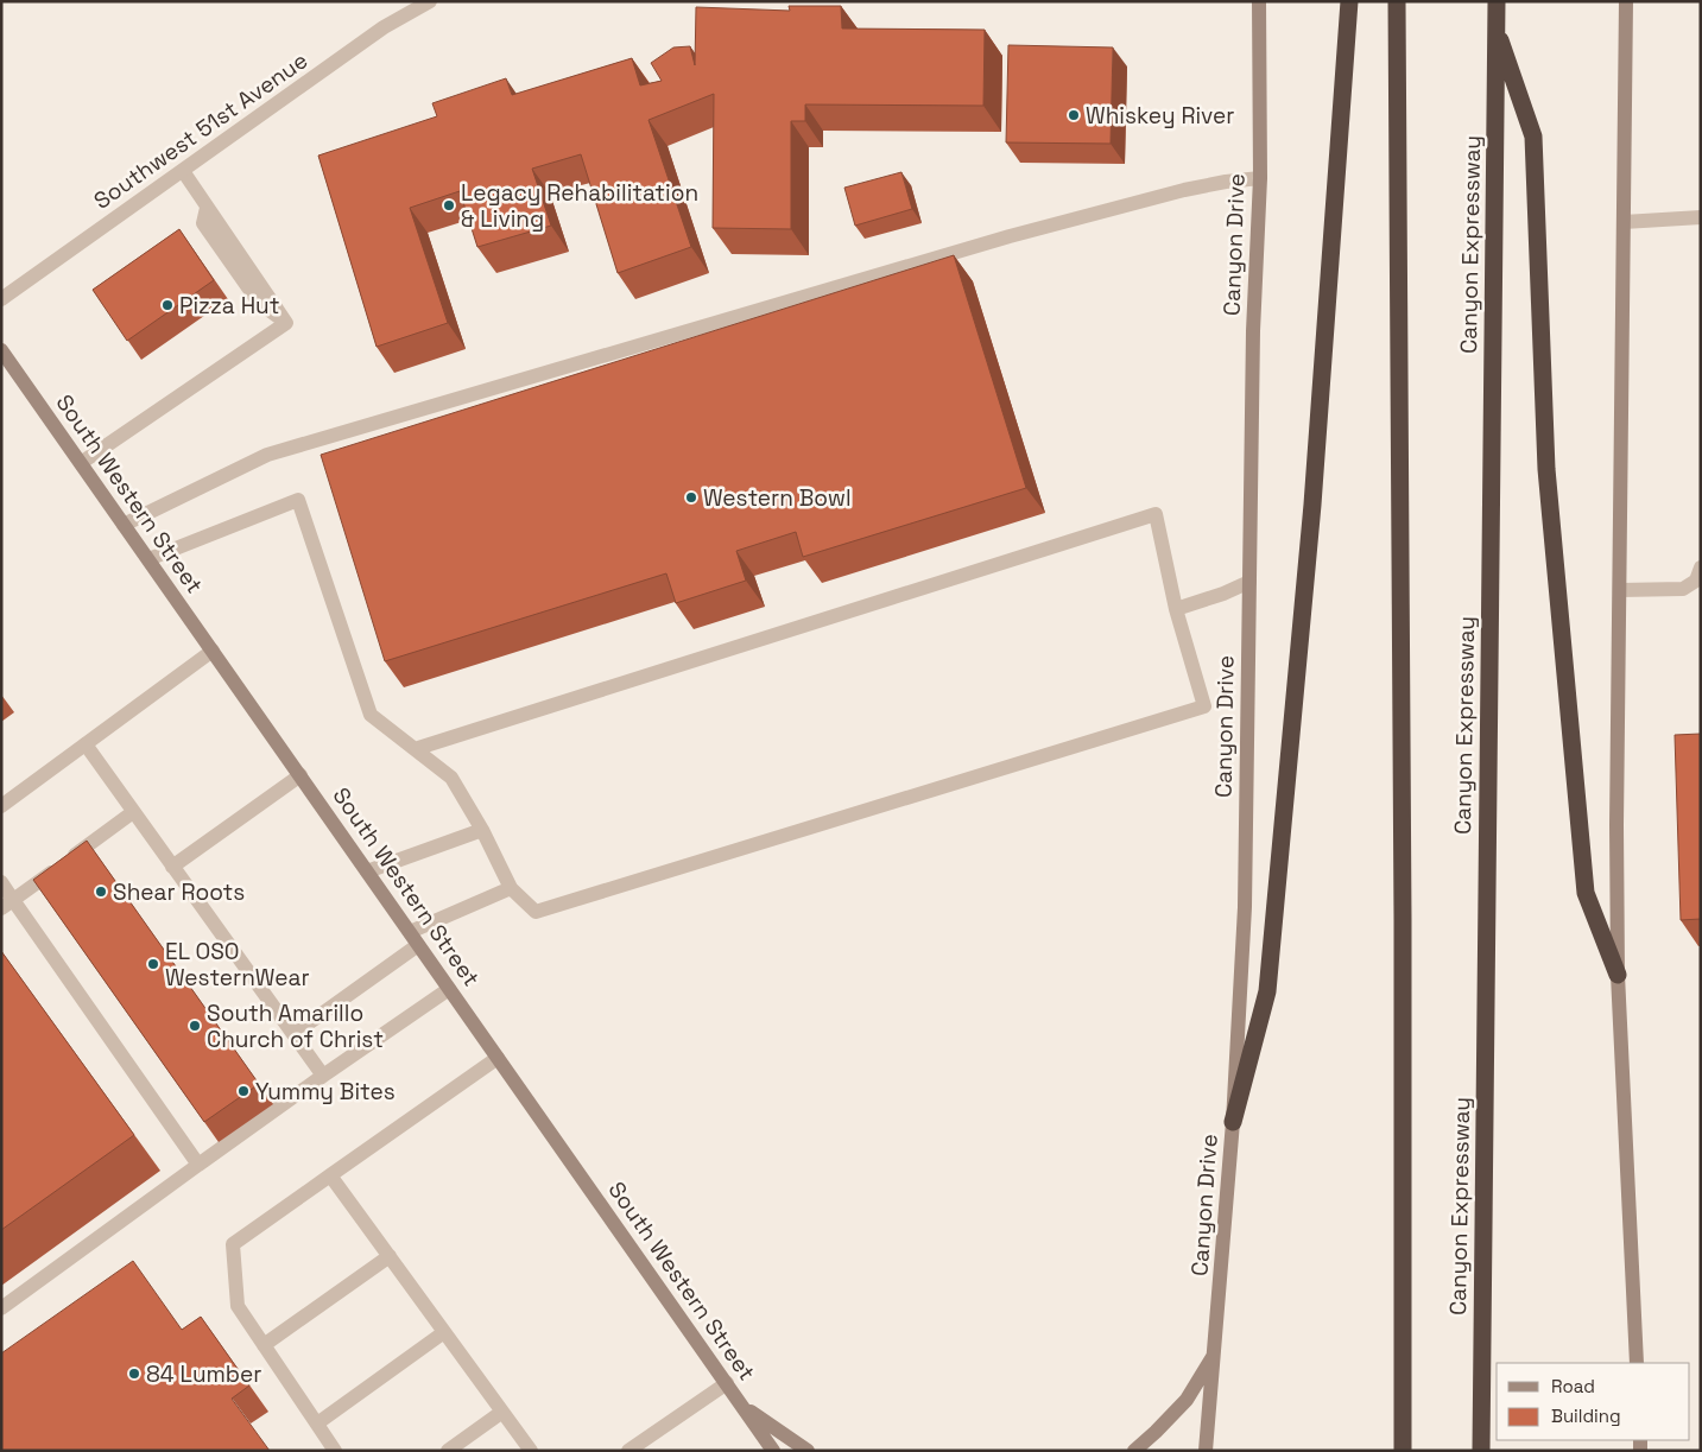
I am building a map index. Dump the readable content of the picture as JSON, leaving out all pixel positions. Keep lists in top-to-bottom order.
{
  "streets": {
    "highway": ["Canyon Expressway"],
    "main road": ["Canyon Drive", "South Western Street"],
    "street": ["Southwest 51st Avenue"]
  },
  "places": [
    "Whiskey River",
    "Legacy Rehabilitation & Living",
    "Pizza Hut",
    "Western Bowl",
    "Shear Roots",
    "EL OSO WesternWear",
    "South Amarillo Church of Christ",
    "Yummy Bites",
    "84 Lumber"
  ],
  "legend": ["Road", "Building"]
}
